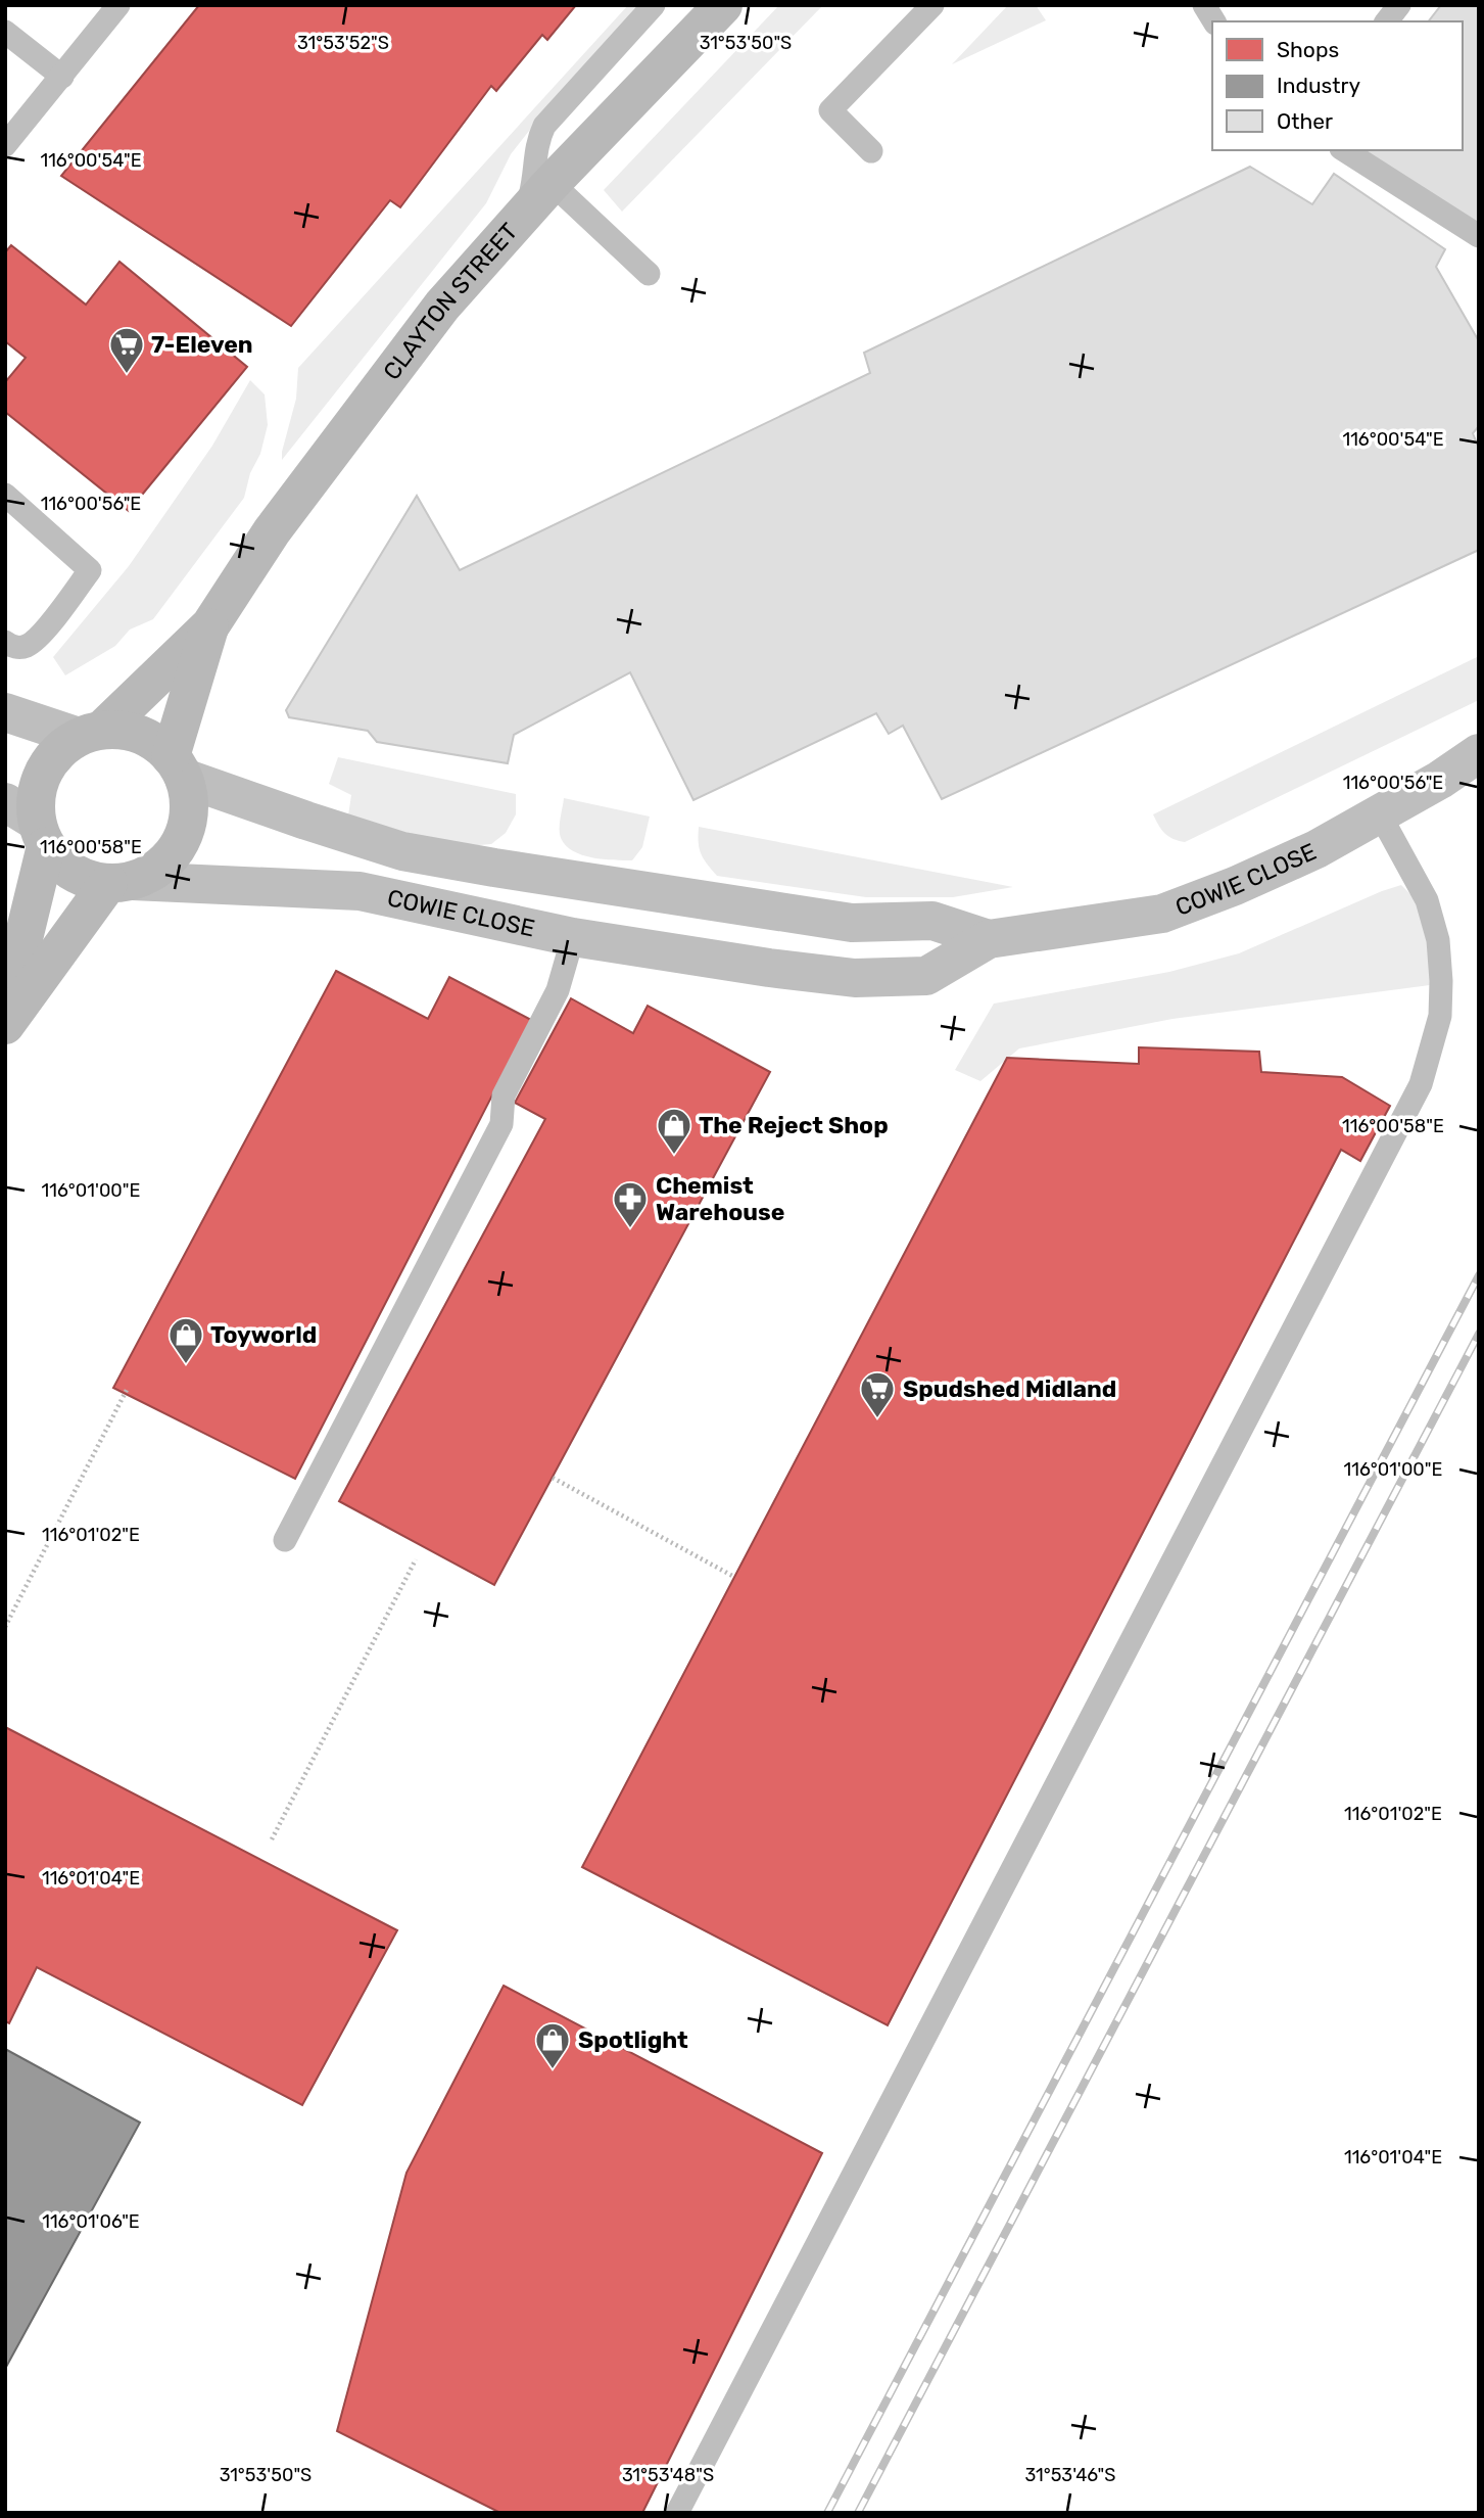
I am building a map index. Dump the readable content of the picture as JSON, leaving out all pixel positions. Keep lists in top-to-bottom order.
{
  "streets": {
    "main road": ["CLAYTON STREET"],
    "street": ["COWIE CLOSE"]
  },
  "crossings": [
    ["CLAYTON STREET", "COWIE CLOSE"]
  ],
  "places": {
    "supermarket": ["7-Eleven", "Spudshed Midland"],
    "shop": ["The Reject Shop", "Toyworld", "Spotlight"],
    "pharmacy": ["Chemist Warehouse"]
  },
  "legend": ["Shops", "Industry", "Other"],
  "coordinates": [
    "31°53'52\"S",
    "31°53'50\"S",
    "116°00'54\"E",
    "116°00'56\"E",
    "116°00'58\"E",
    "116°01'00\"E",
    "116°01'02\"E",
    "116°01'04\"E",
    "116°01'06\"E",
    "31°53'48\"S",
    "31°53'46\"S"
  ]
}
